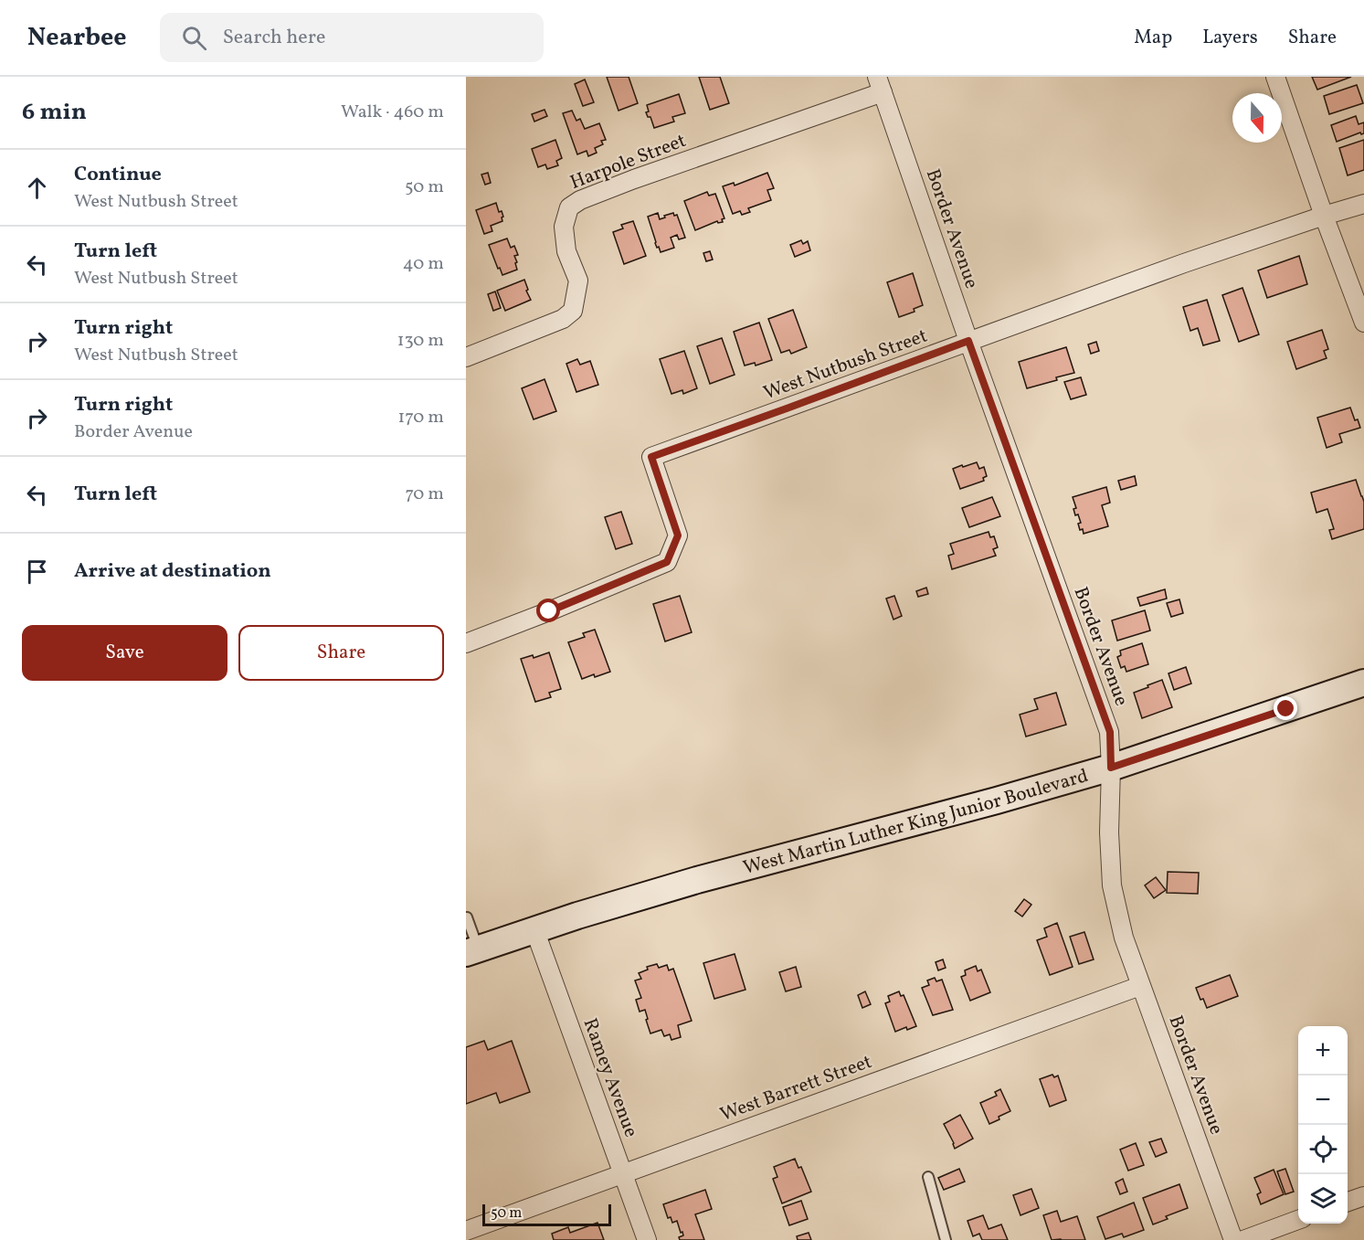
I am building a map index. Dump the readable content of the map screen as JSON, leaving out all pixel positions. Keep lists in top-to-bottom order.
{
  "streets": {
    "main road": ["West Martin Luther King Junior Boulevard"],
    "street": [
      "Harpole Street",
      "Border Avenue",
      "West Nutbush Street",
      "Ramey Avenue",
      "West Barrett Street"
    ]
  },
  "crossings": [
    ["Harpole Street", "Border Avenue"],
    ["Border Avenue", "West Nutbush Street"],
    ["Border Avenue", "West Martin Luther King Junior Boulevard"],
    ["Border Avenue", "West Barrett Street"],
    ["West Martin Luther King Junior Boulevard", "Ramey Avenue"],
    ["Ramey Avenue", "West Barrett Street"]
  ],
  "scale_bar": "50 m",
  "north": "bottom",
  "page": {
    "header": "Nearbee",
    "search": "Search here",
    "nav": ["Map", "Layers", "Share"],
    "heading": ["6 min", "Walk · 460 m"],
    "list": [
      ["Continue", "West Nutbush Street", "50 m"],
      ["Turn left", "West Nutbush Street", "40 m"],
      ["Turn right", "West Nutbush Street", "130 m"],
      ["Turn right", "Border Avenue", "170 m"],
      ["Turn left", "70 m"],
      "Arrive at destination"
    ],
    "buttons": ["Save", "Share"],
    "map_buttons": ["+", "−"],
    "scale": "50 m"
  }
}
